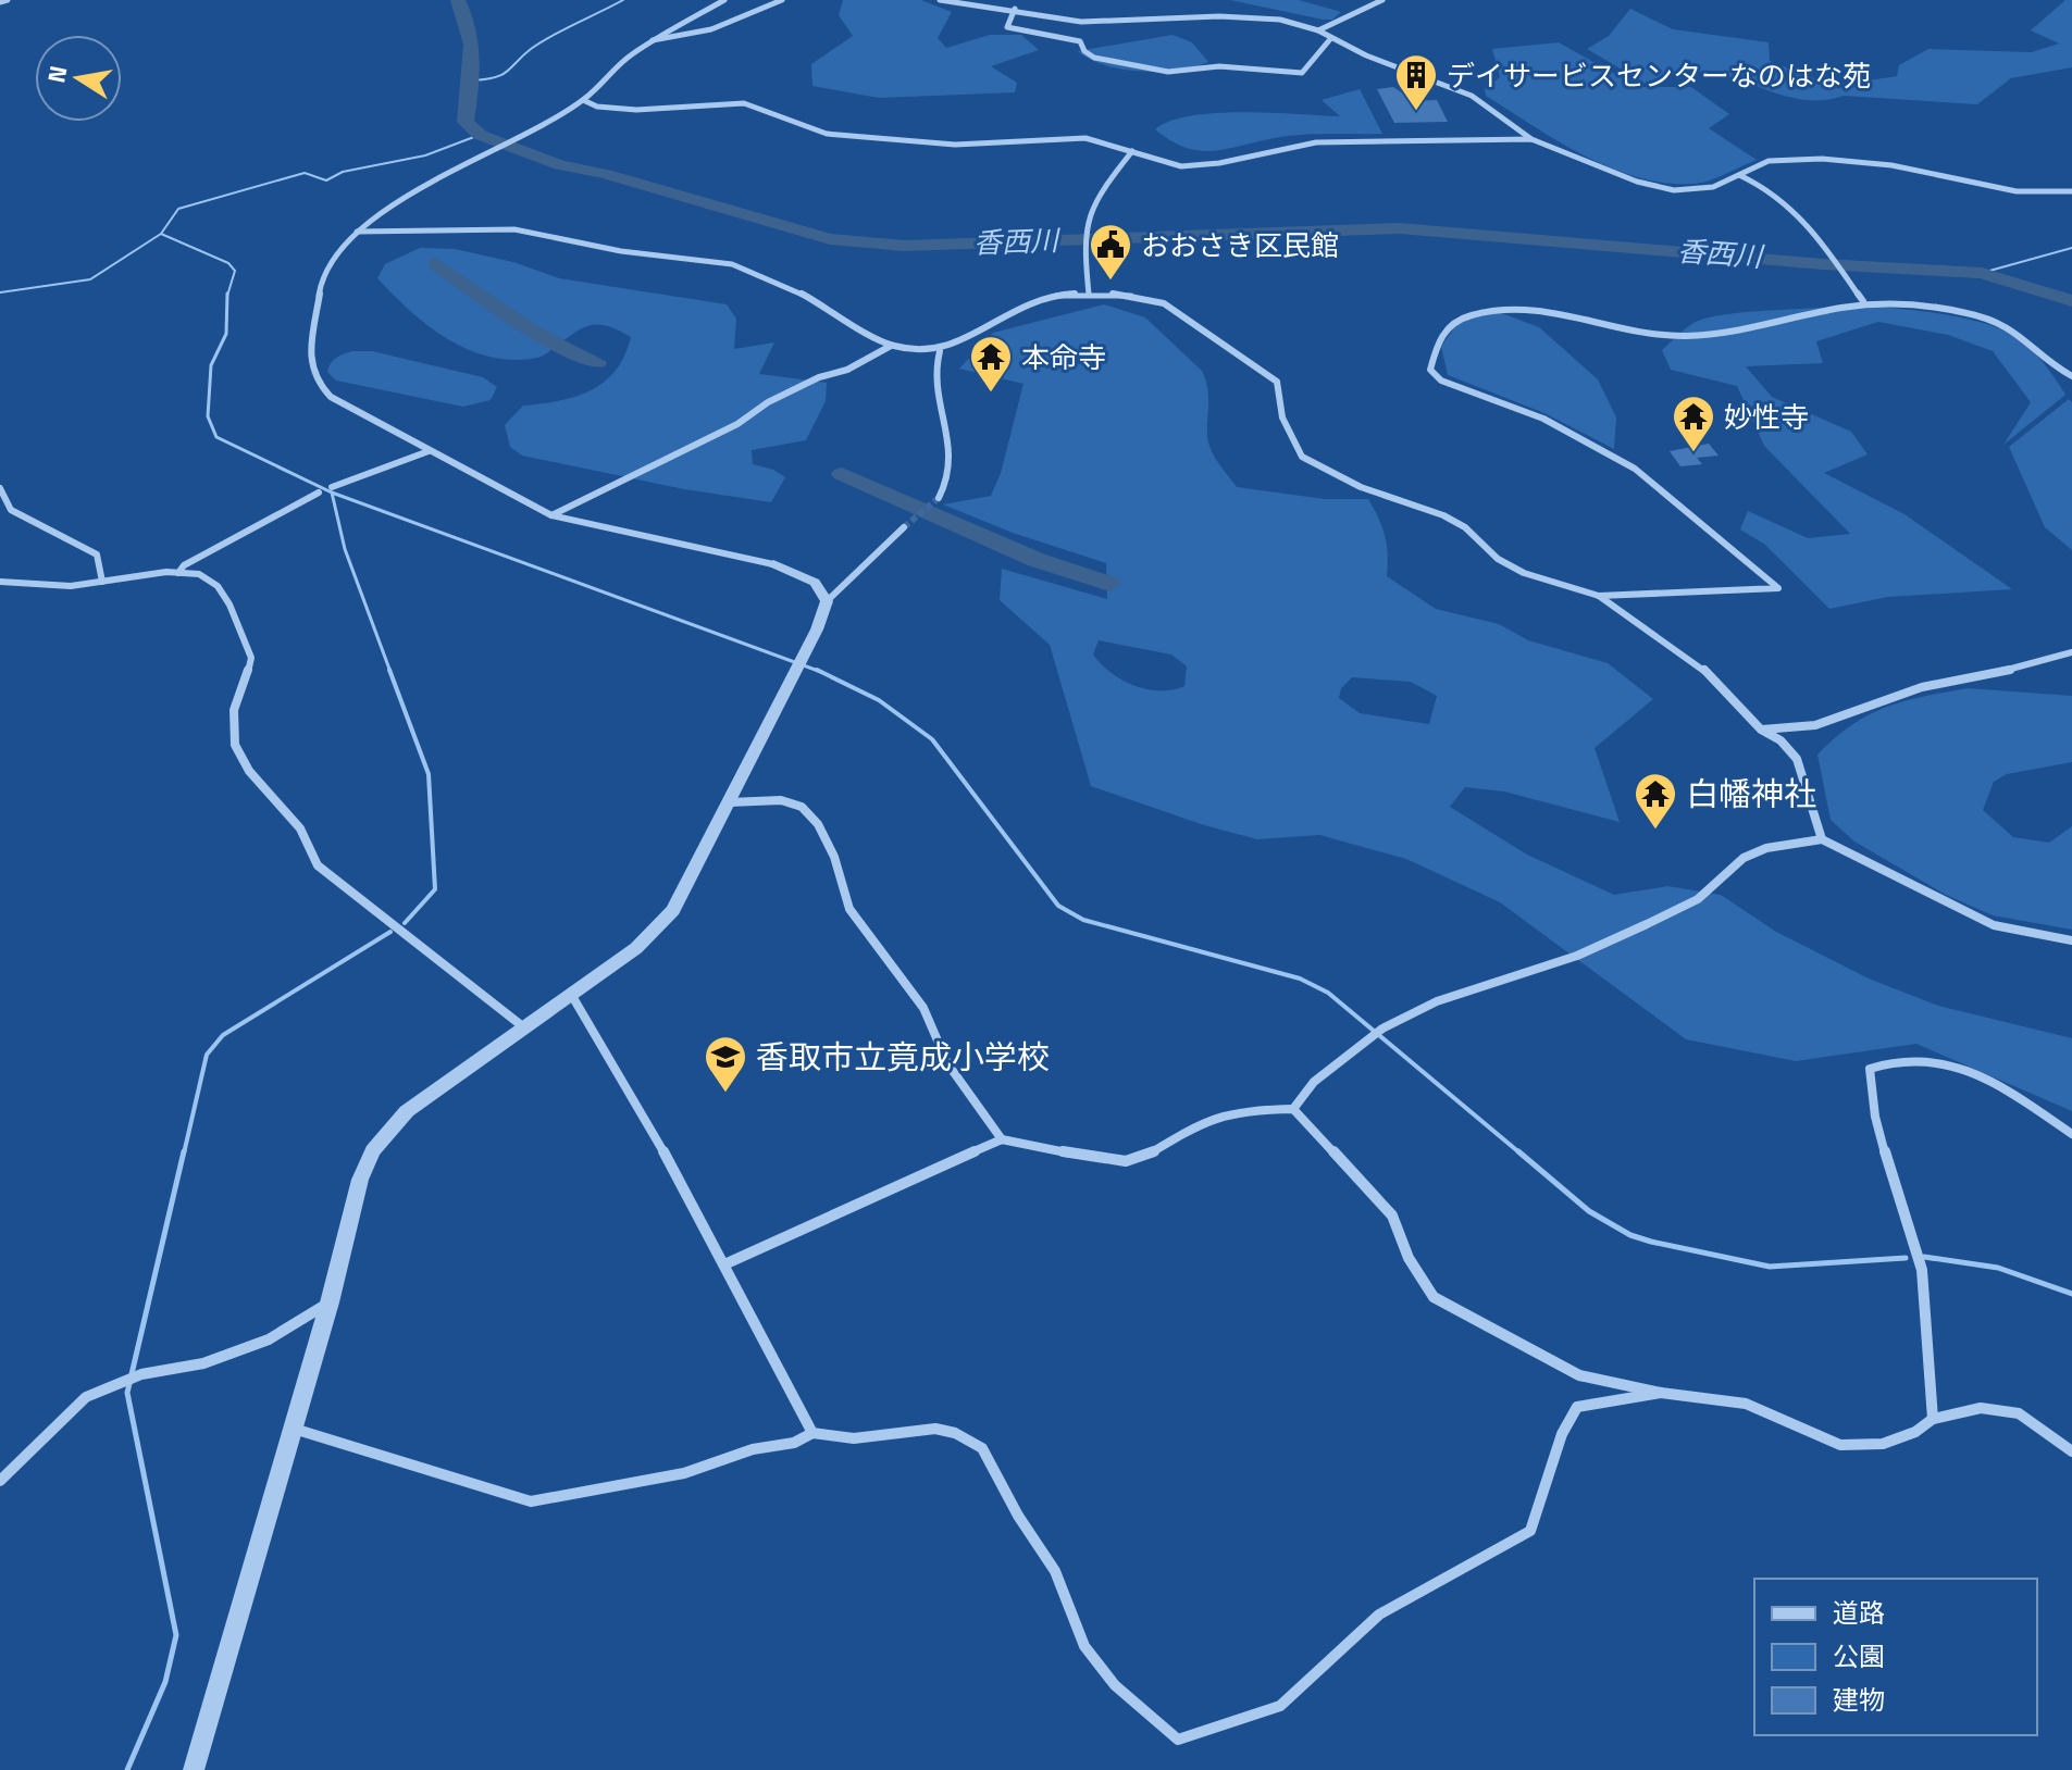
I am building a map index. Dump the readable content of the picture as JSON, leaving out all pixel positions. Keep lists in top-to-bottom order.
{
  "water": ["香西川"],
  "places": {
    "building": ["デイサービスセンターなのはな苑"],
    "public building": ["おおさき区民館"],
    "temple": ["本命寺", "妙性寺", "白幡神社"],
    "school or university": ["香取市立竟成小学校"]
  },
  "legend": ["道路", "公園", "建物"],
  "north": "left"
}
